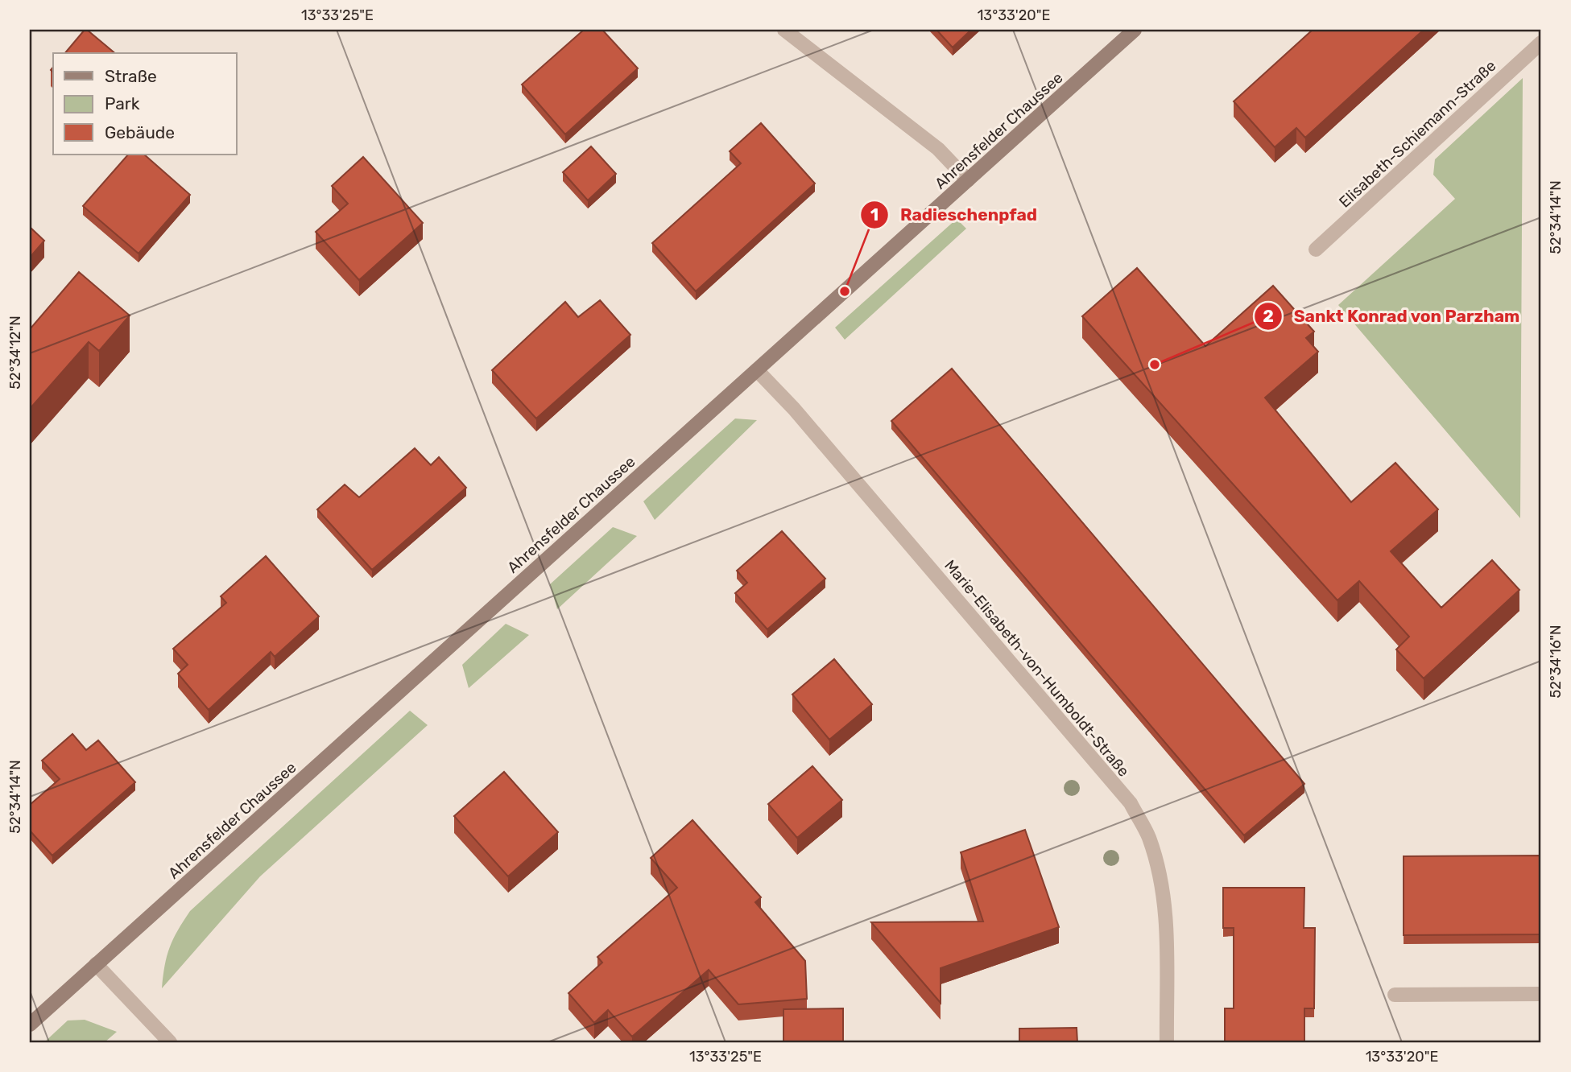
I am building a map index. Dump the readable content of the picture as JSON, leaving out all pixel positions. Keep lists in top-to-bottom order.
{
  "streets": {
    "main road": ["Ahrensfelder Chaussee"],
    "street": ["Elisabeth-Schiemann-Straße", "Marie-Elisabeth-von-Humboldt-Straße"]
  },
  "crossings": [
    ["Ahrensfelder Chaussee", "Marie-Elisabeth-von-Humboldt-Straße"]
  ],
  "places": ["Radieschenpfad", "Sankt Konrad von Parzham"],
  "legend": ["Straße", "Park", "Gebäude"],
  "coordinates": [
    "13°33'25\"E",
    "13°33'20\"E",
    "52°34'14\"N",
    "52°34'12\"N",
    "52°34'16\"N"
  ]
}
